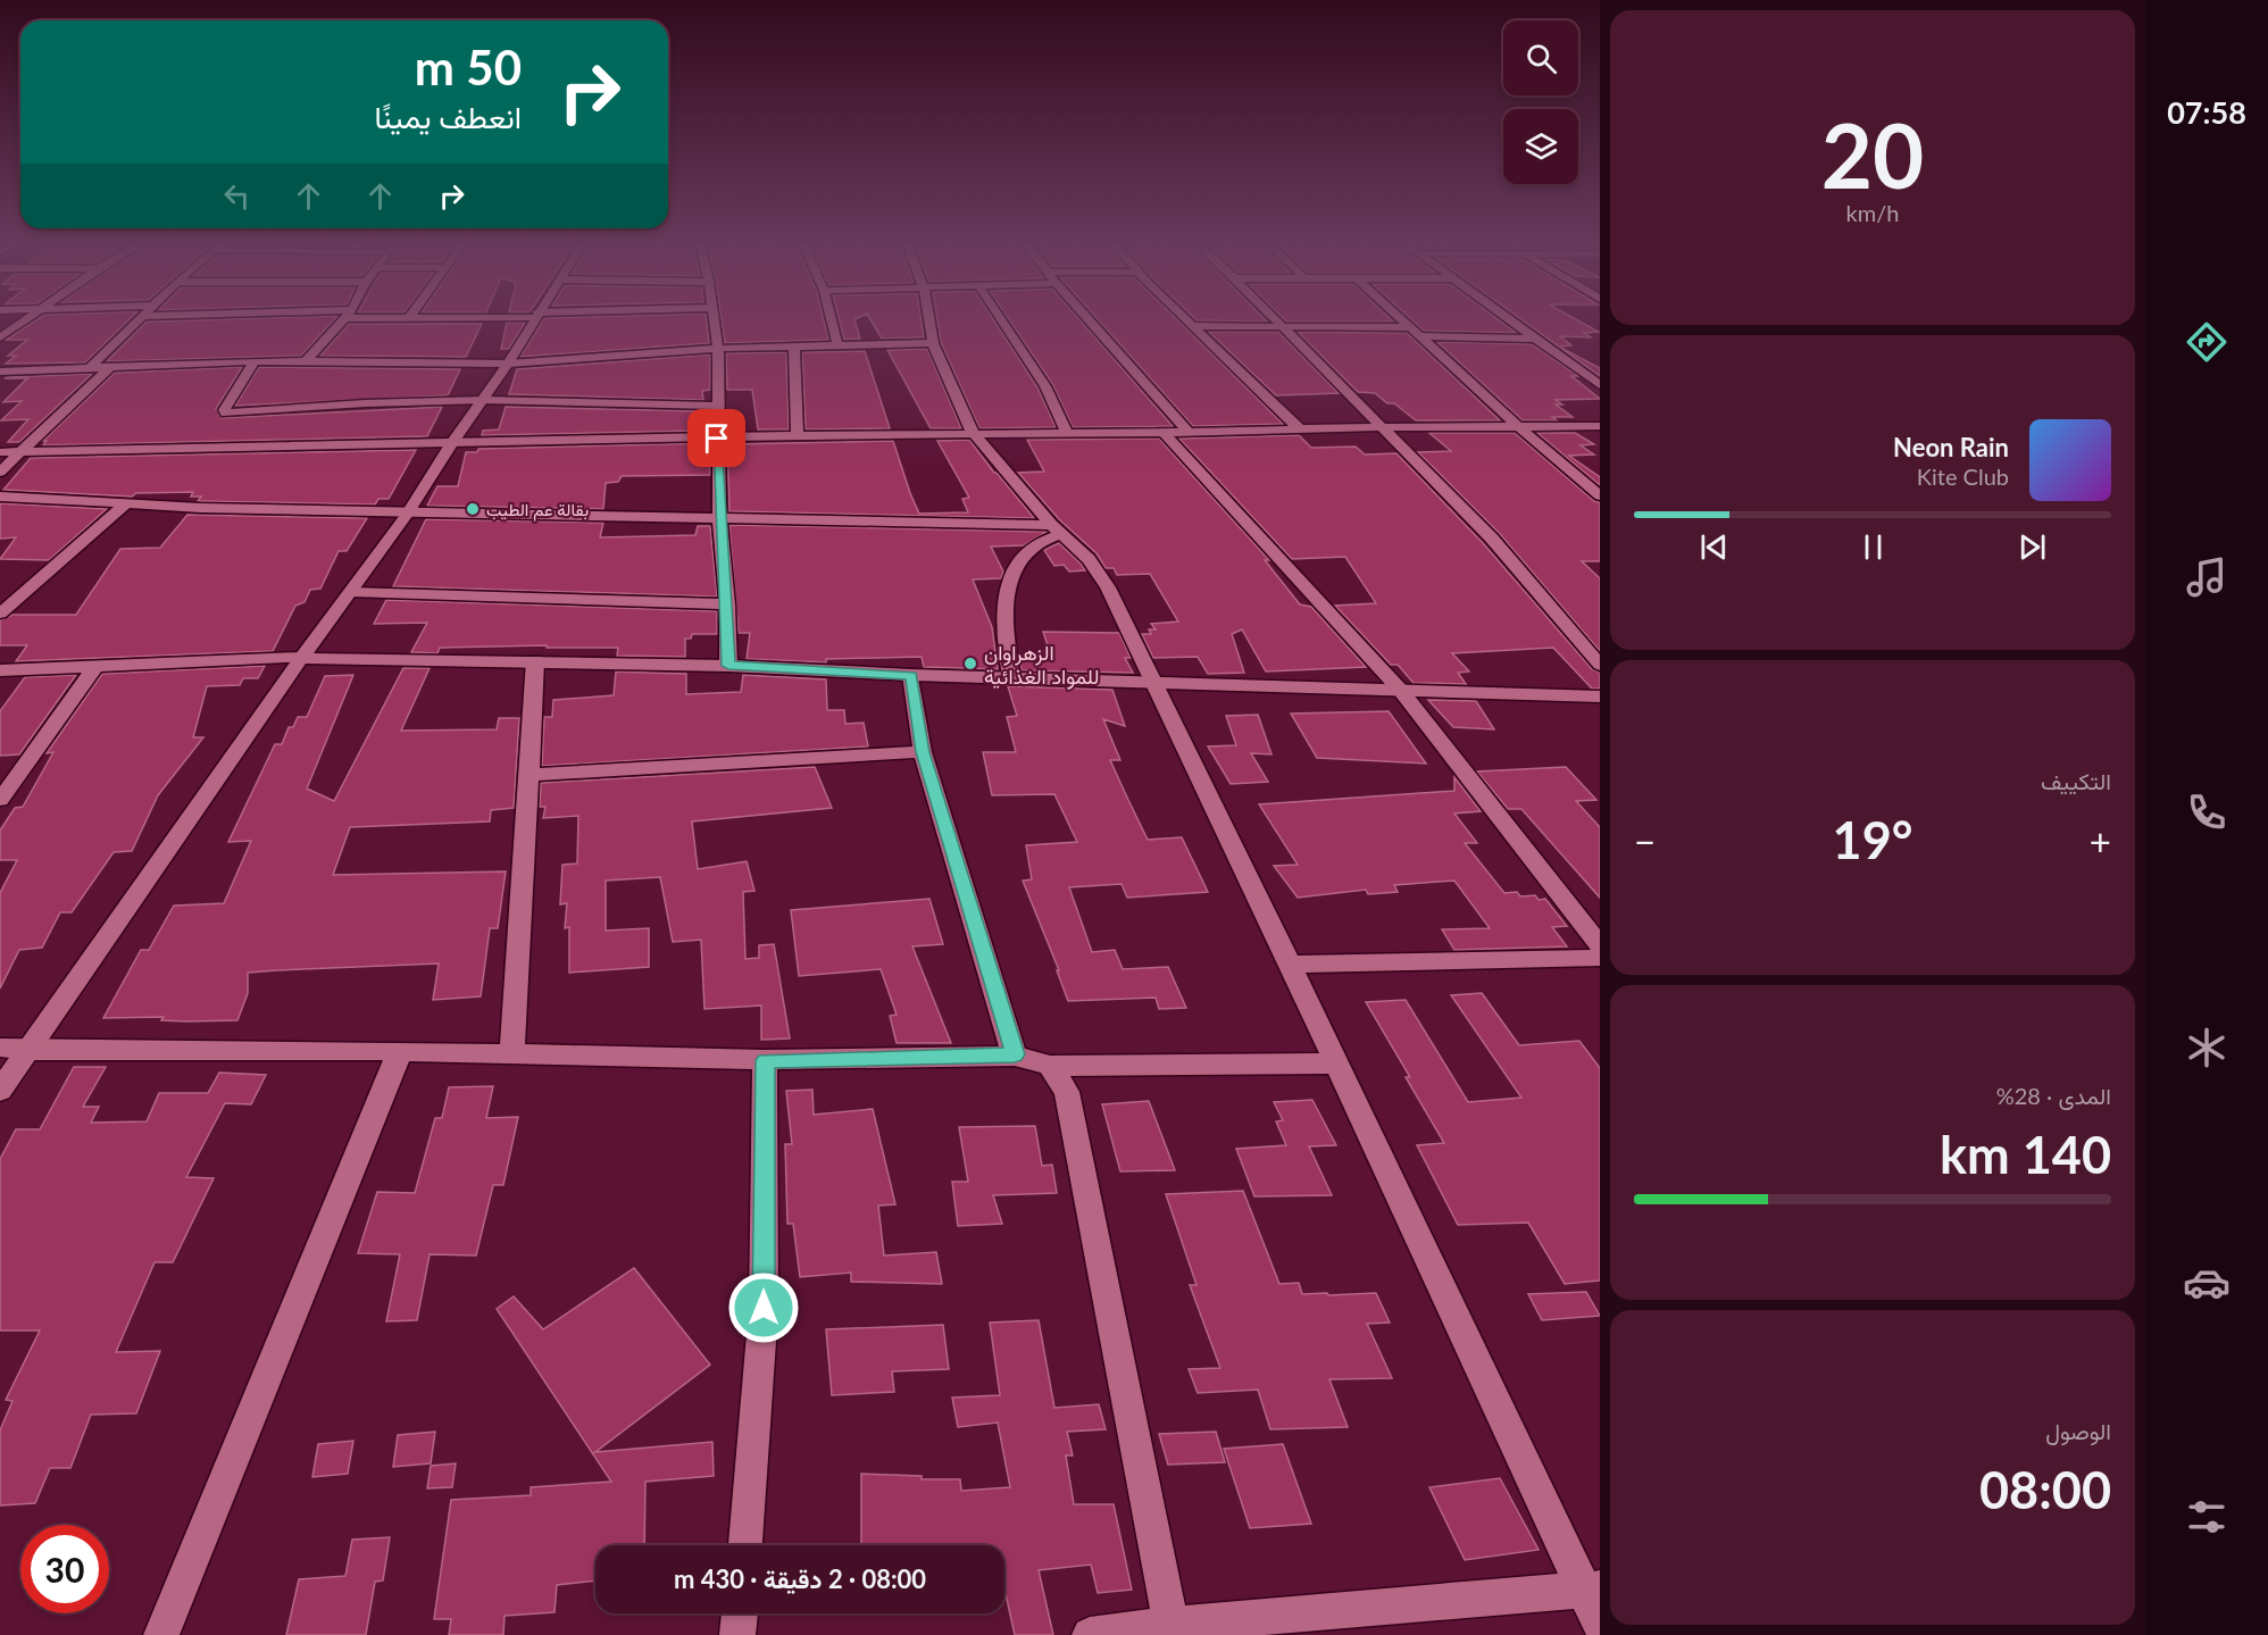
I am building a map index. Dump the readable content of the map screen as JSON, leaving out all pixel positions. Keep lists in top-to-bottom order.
{
  "places": ["بقالة عم الطيب", "الزهراوان للمواد الغذائية"],
  "page": {
    "tabs": "07:58",
    "tile": [
      ["20", "km/h"],
      "التكييف",
      ["المدى · 28%", "140 km"],
      ["الوصول", "08:00"]
    ],
    "turn": ["50 m", "انعطف يمينًا"],
    "song": ["Neon Rain", "Kite Club"],
    "heat": ["−", "19°", "+"],
    "limit": "30",
    "trip": "08:00 · 2 دقيقة · 430 m"
  }
}
